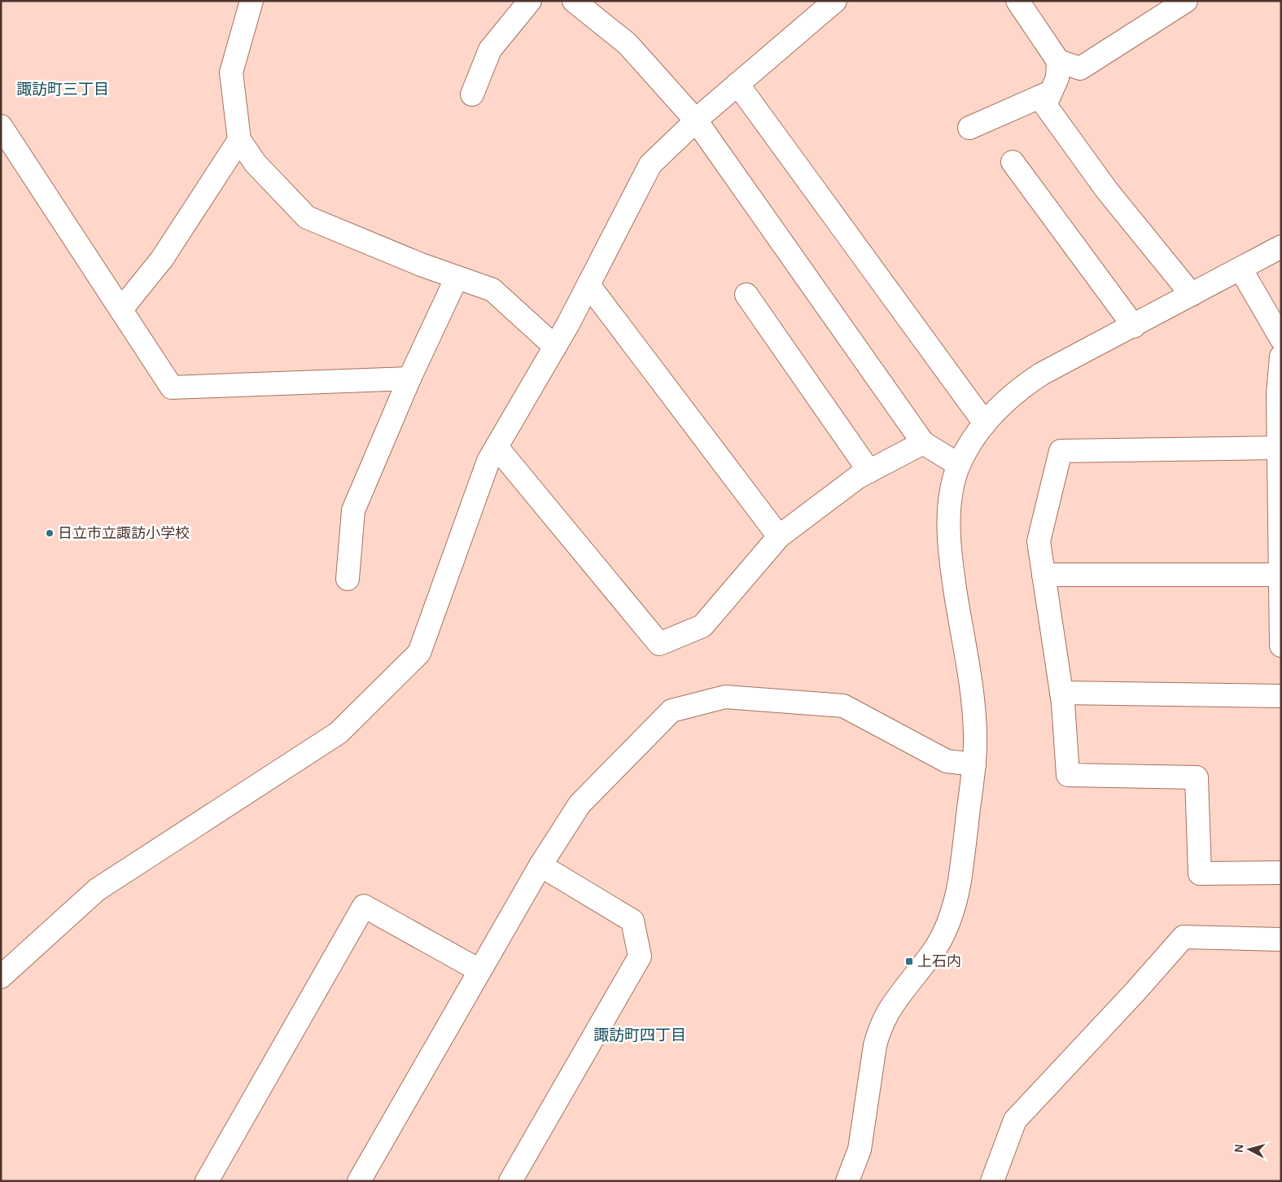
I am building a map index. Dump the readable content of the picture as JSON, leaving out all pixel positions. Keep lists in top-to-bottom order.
{
  "districts": ["諏訪町三丁目", "諏訪町四丁目"],
  "places": {
    "other": ["日立市立諏訪小学校"],
    "transit": ["上石内"]
  },
  "north": "left"
}
